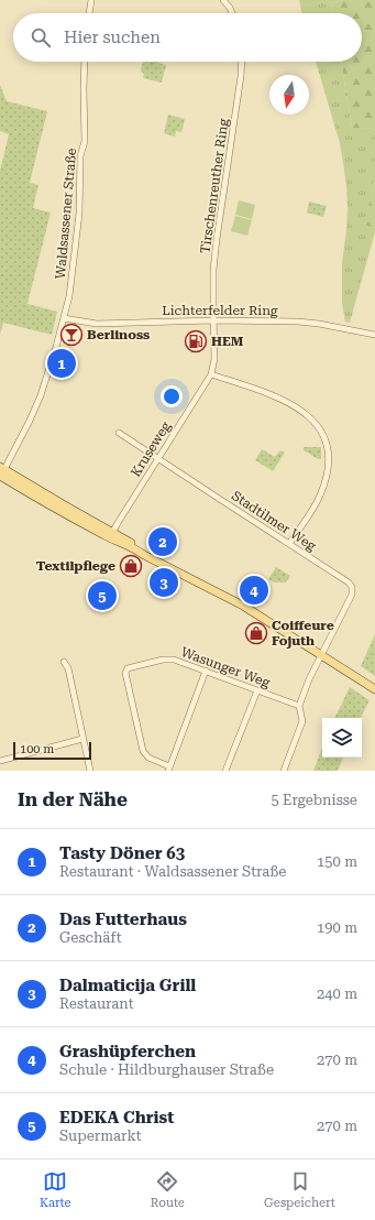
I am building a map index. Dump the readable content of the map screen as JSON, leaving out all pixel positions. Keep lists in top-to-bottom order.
{
  "streets": {
    "street": [
      "Tirschenreuther Ring",
      "Waldsassener Straße",
      "Lichterfelder Ring",
      "Kruseweg",
      "Stadtilmer Weg",
      "Wasunger Weg"
    ]
  },
  "crossings": [
    ["Tirschenreuther Ring", "Lichterfelder Ring"],
    ["Tirschenreuther Ring", "Kruseweg"],
    ["Waldsassener Straße", "Lichterfelder Ring"],
    ["Lichterfelder Ring", "Kruseweg"],
    ["Kruseweg", "Stadtilmer Weg"]
  ],
  "places": {
    "bar": ["Berlinoss"],
    "fuel station": ["HEM"],
    "shop": ["Textilpflege", "Coiffeure Fojuth"]
  },
  "scale_bar": "100 m",
  "north": "bottom",
  "page": {
    "search": "Hier suchen",
    "pins": [
      "1",
      "2",
      "3",
      "4",
      "5"
    ],
    "scale": "100 m",
    "heading": ["In der Nähe", "5 Ergebnisse"],
    "list": [
      {
        "mark": "1",
        "name": "Tasty Döner 63",
        "note": "Restaurant · Waldsassener Straße",
        "value": "150 m"
      },
      {
        "mark": "2",
        "name": "Das Futterhaus",
        "note": "Geschäft",
        "value": "190 m"
      },
      {
        "mark": "3",
        "name": "Dalmaticija Grill",
        "note": "Restaurant",
        "value": "240 m"
      },
      {
        "mark": "4",
        "name": "Grashüpferchen",
        "note": "Schule · Hildburghauser Straße",
        "value": "270 m"
      },
      {
        "mark": "5",
        "name": "EDEKA Christ",
        "note": "Supermarkt",
        "value": "270 m"
      }
    ],
    "nav": ["Karte", "Route", "Gespeichert"]
  }
}
